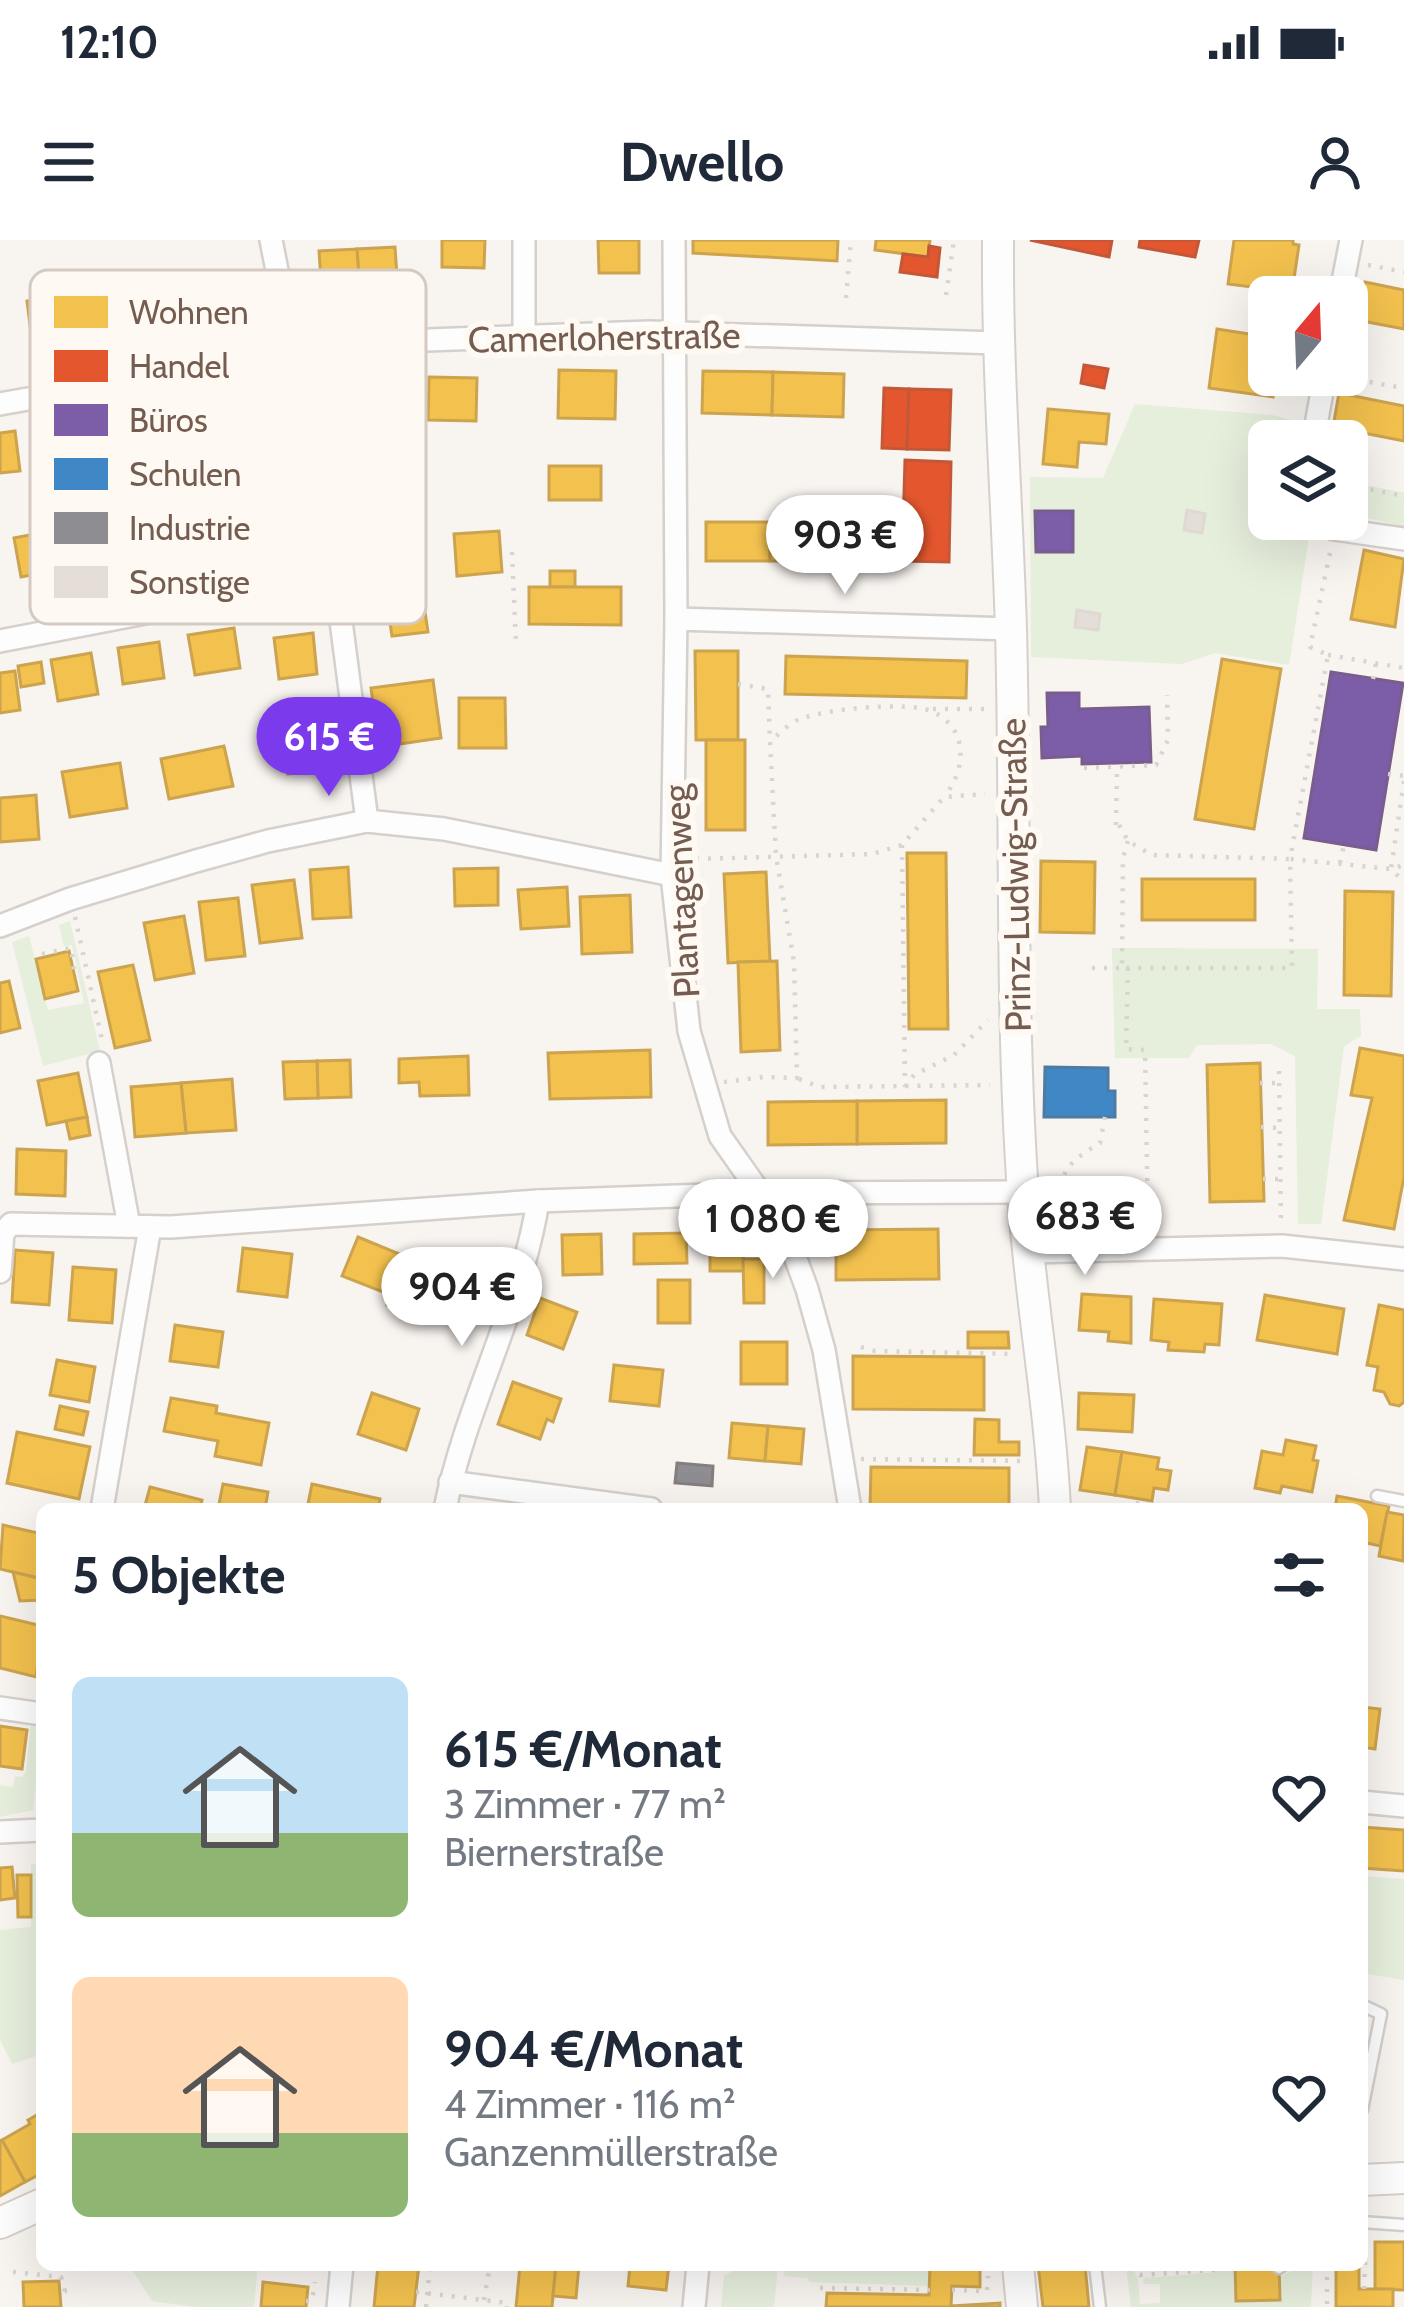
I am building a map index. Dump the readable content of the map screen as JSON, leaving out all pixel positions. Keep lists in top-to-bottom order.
{
  "streets": {
    "street": ["Camerloherstraße", "Prinz-Ludwig-Straße", "Plantagenweg"]
  },
  "crossings": [
    ["Camerloherstraße", "Prinz-Ludwig-Straße"],
    ["Camerloherstraße", "Plantagenweg"]
  ],
  "legend": [
    "Wohnen",
    "Handel",
    "Büros",
    "Schulen",
    "Industrie",
    "Sonstige"
  ],
  "north": "top",
  "page": {
    "status": "12:10",
    "header": "Dwello",
    "price": [
      "903 €",
      "615 €",
      "683 €",
      "1 080 €",
      "904 €"
    ],
    "heading": "5 Objekte",
    "list": [
      {
        "name": "615 €/Monat",
        "note": "3 Zimmer · 77 m² · Biernerstraße"
      },
      {
        "name": "904 €/Monat",
        "note": "4 Zimmer · 116 m² · Ganzenmüllerstraße"
      }
    ]
  }
}
